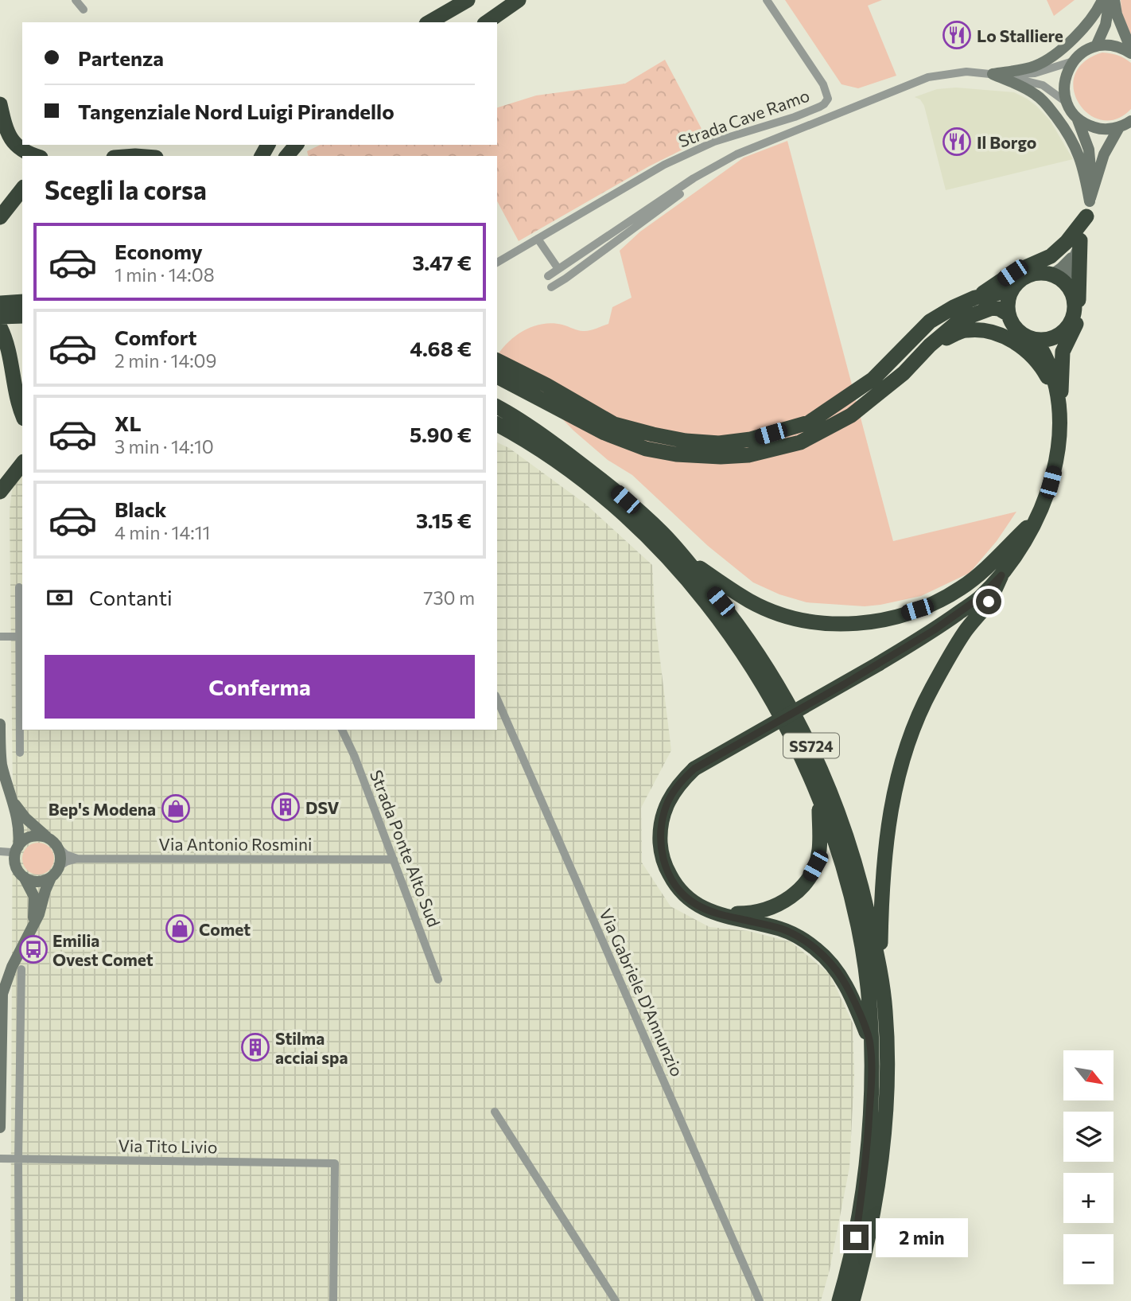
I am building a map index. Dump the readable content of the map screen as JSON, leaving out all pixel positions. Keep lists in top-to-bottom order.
{
  "streets": {
    "highway": ["SS724"],
    "street": [
      "Strada Cave Ramo",
      "Via Antonio Rosmini",
      "Strada Ponte Alto Sud",
      "Via Gabriele D'Annunzio",
      "Via Tito Livio"
    ]
  },
  "crossings": [
    ["Via Antonio Rosmini", "Strada Ponte Alto Sud"]
  ],
  "places": {
    "restaurant": ["Lo Stalliere", "Il Borgo"],
    "building": ["DSV", "Stilma acciai spa"],
    "shop": ["Bep's Modena", "Comet"],
    "bus stop": ["Emilia Ovest Comet"]
  },
  "north": "bottom right",
  "page": {
    "banner": ["Partenza", "Tangenziale Nord Luigi Pirandello"],
    "heading": "Scegli la corsa",
    "list": [
      {
        "name": "Economy",
        "note": "1 min · 14:08",
        "value": "3.47 €"
      },
      {
        "name": "Comfort",
        "note": "2 min · 14:09",
        "value": "4.68 €"
      },
      {
        "name": "XL",
        "note": "3 min · 14:10",
        "value": "5.90 €"
      },
      {
        "name": "Black",
        "note": "4 min · 14:11",
        "value": "3.15 €"
      }
    ],
    "pay": ["Contanti", "730 m"],
    "buttons": "Conferma",
    "map_buttons": ["+", "−"],
    "bubble": "2 min"
  }
}
